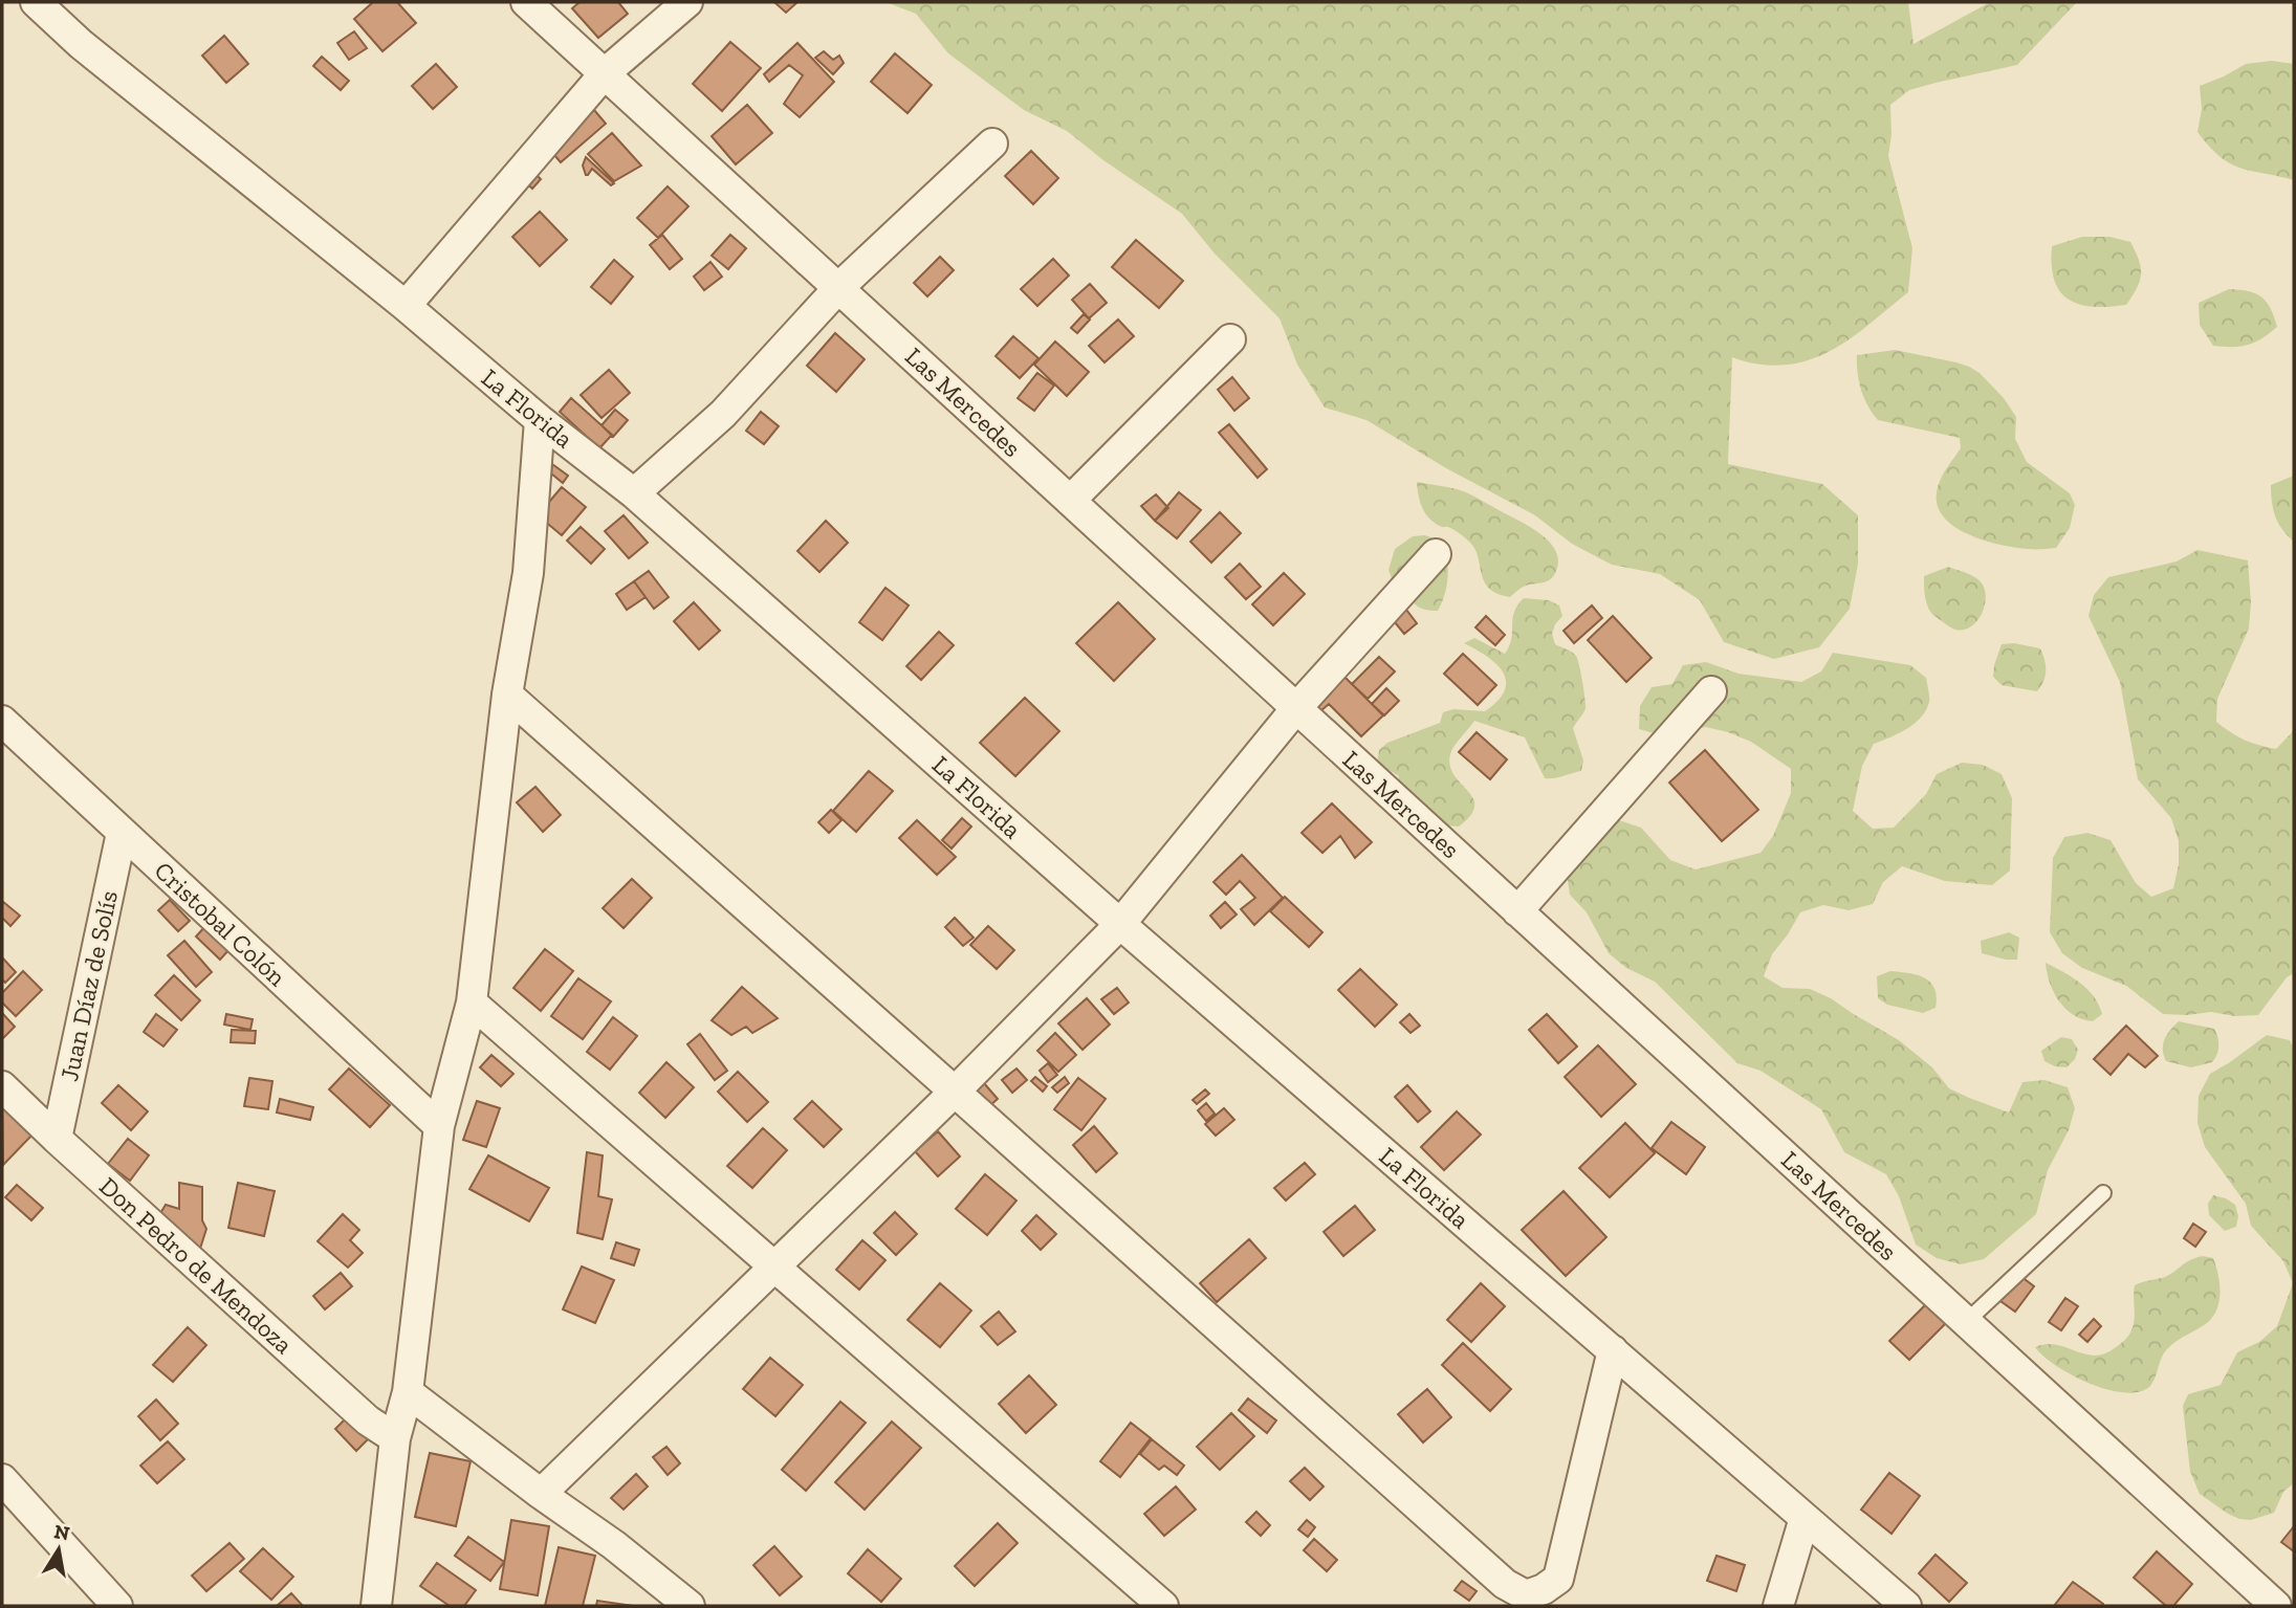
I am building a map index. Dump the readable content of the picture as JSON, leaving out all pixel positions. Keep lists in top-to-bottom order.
{
  "streets": {
    "street": [
      "Las Mercedes",
      "La Florida",
      "Cristobal Colón",
      "Juan Díaz de Solís",
      "Don Pedro de Mendoza"
    ]
  },
  "crossings": [
    ["Cristobal Colón", "Juan Díaz de Solís"],
    ["Juan Díaz de Solís", "Don Pedro de Mendoza"]
  ],
  "north": "top"
}
